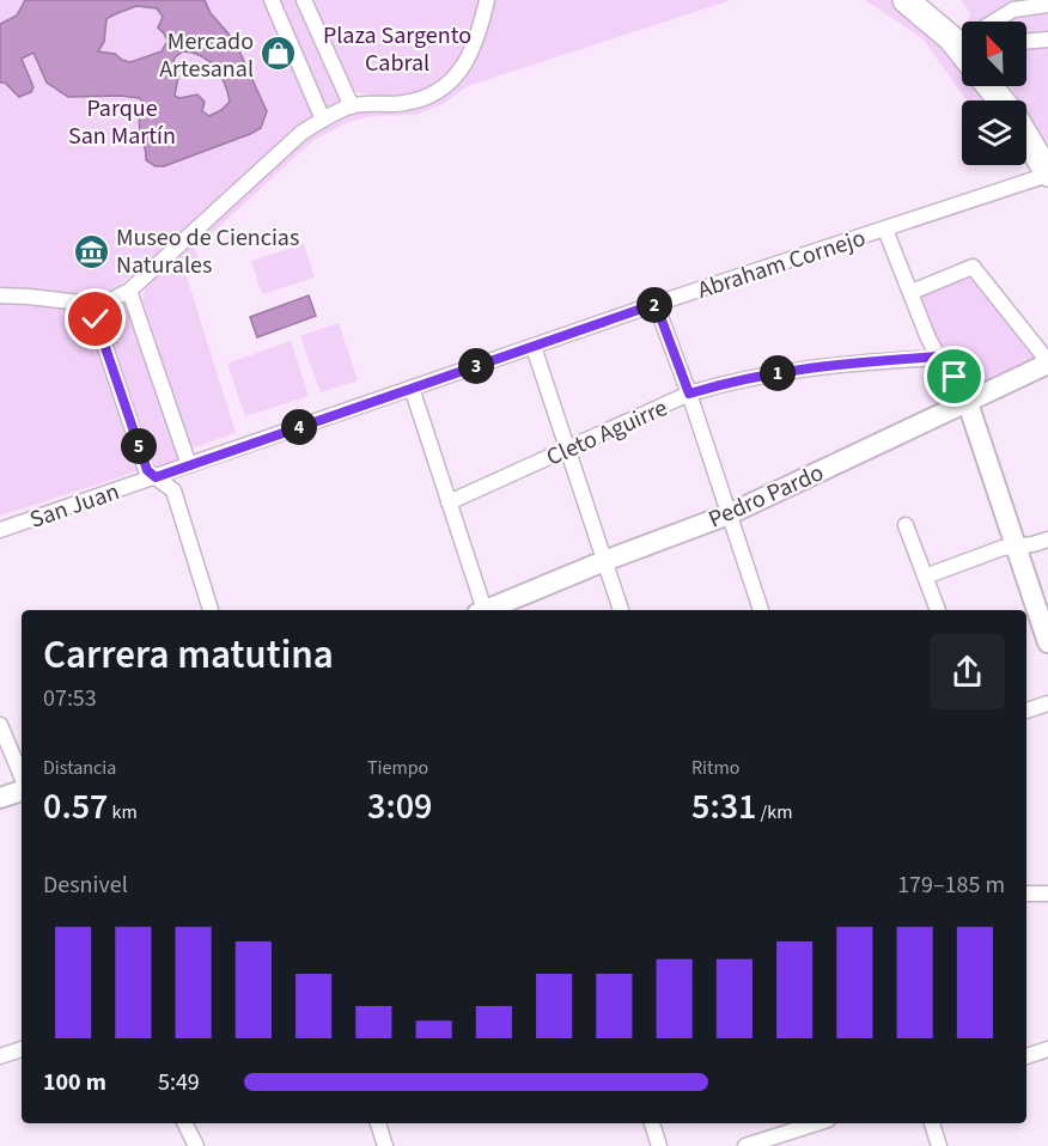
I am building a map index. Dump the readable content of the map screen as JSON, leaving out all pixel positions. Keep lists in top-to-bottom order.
{
  "streets": {
    "street": [
      "Abraham Cornejo",
      "Cleto Aguirre",
      "Pedro Pardo",
      "San Juan"
    ]
  },
  "crossings": [
    ["Abraham Cornejo", "San Juan"]
  ],
  "parks": ["Plaza Sargento Cabral", "Parque San Martín"],
  "places": {
    "shop": ["Mercado Artesanal"],
    "museum": ["Museo de Ciencias Naturales"]
  },
  "north": "top left",
  "page": {
    "pins": [
      "2",
      "3",
      "1",
      "4",
      "5"
    ],
    "heading": ["Carrera matutina", "07:53"],
    "stats": [
      ["Distancia", "0.57 km"],
      ["Tiempo", "3:09"],
      ["Ritmo", "5:31 /km"]
    ],
    "chart": ["Desnivel", "179–185 m"],
    "list": [
      {
        "name": "100 m",
        "note": "5:49"
      }
    ]
  }
}
